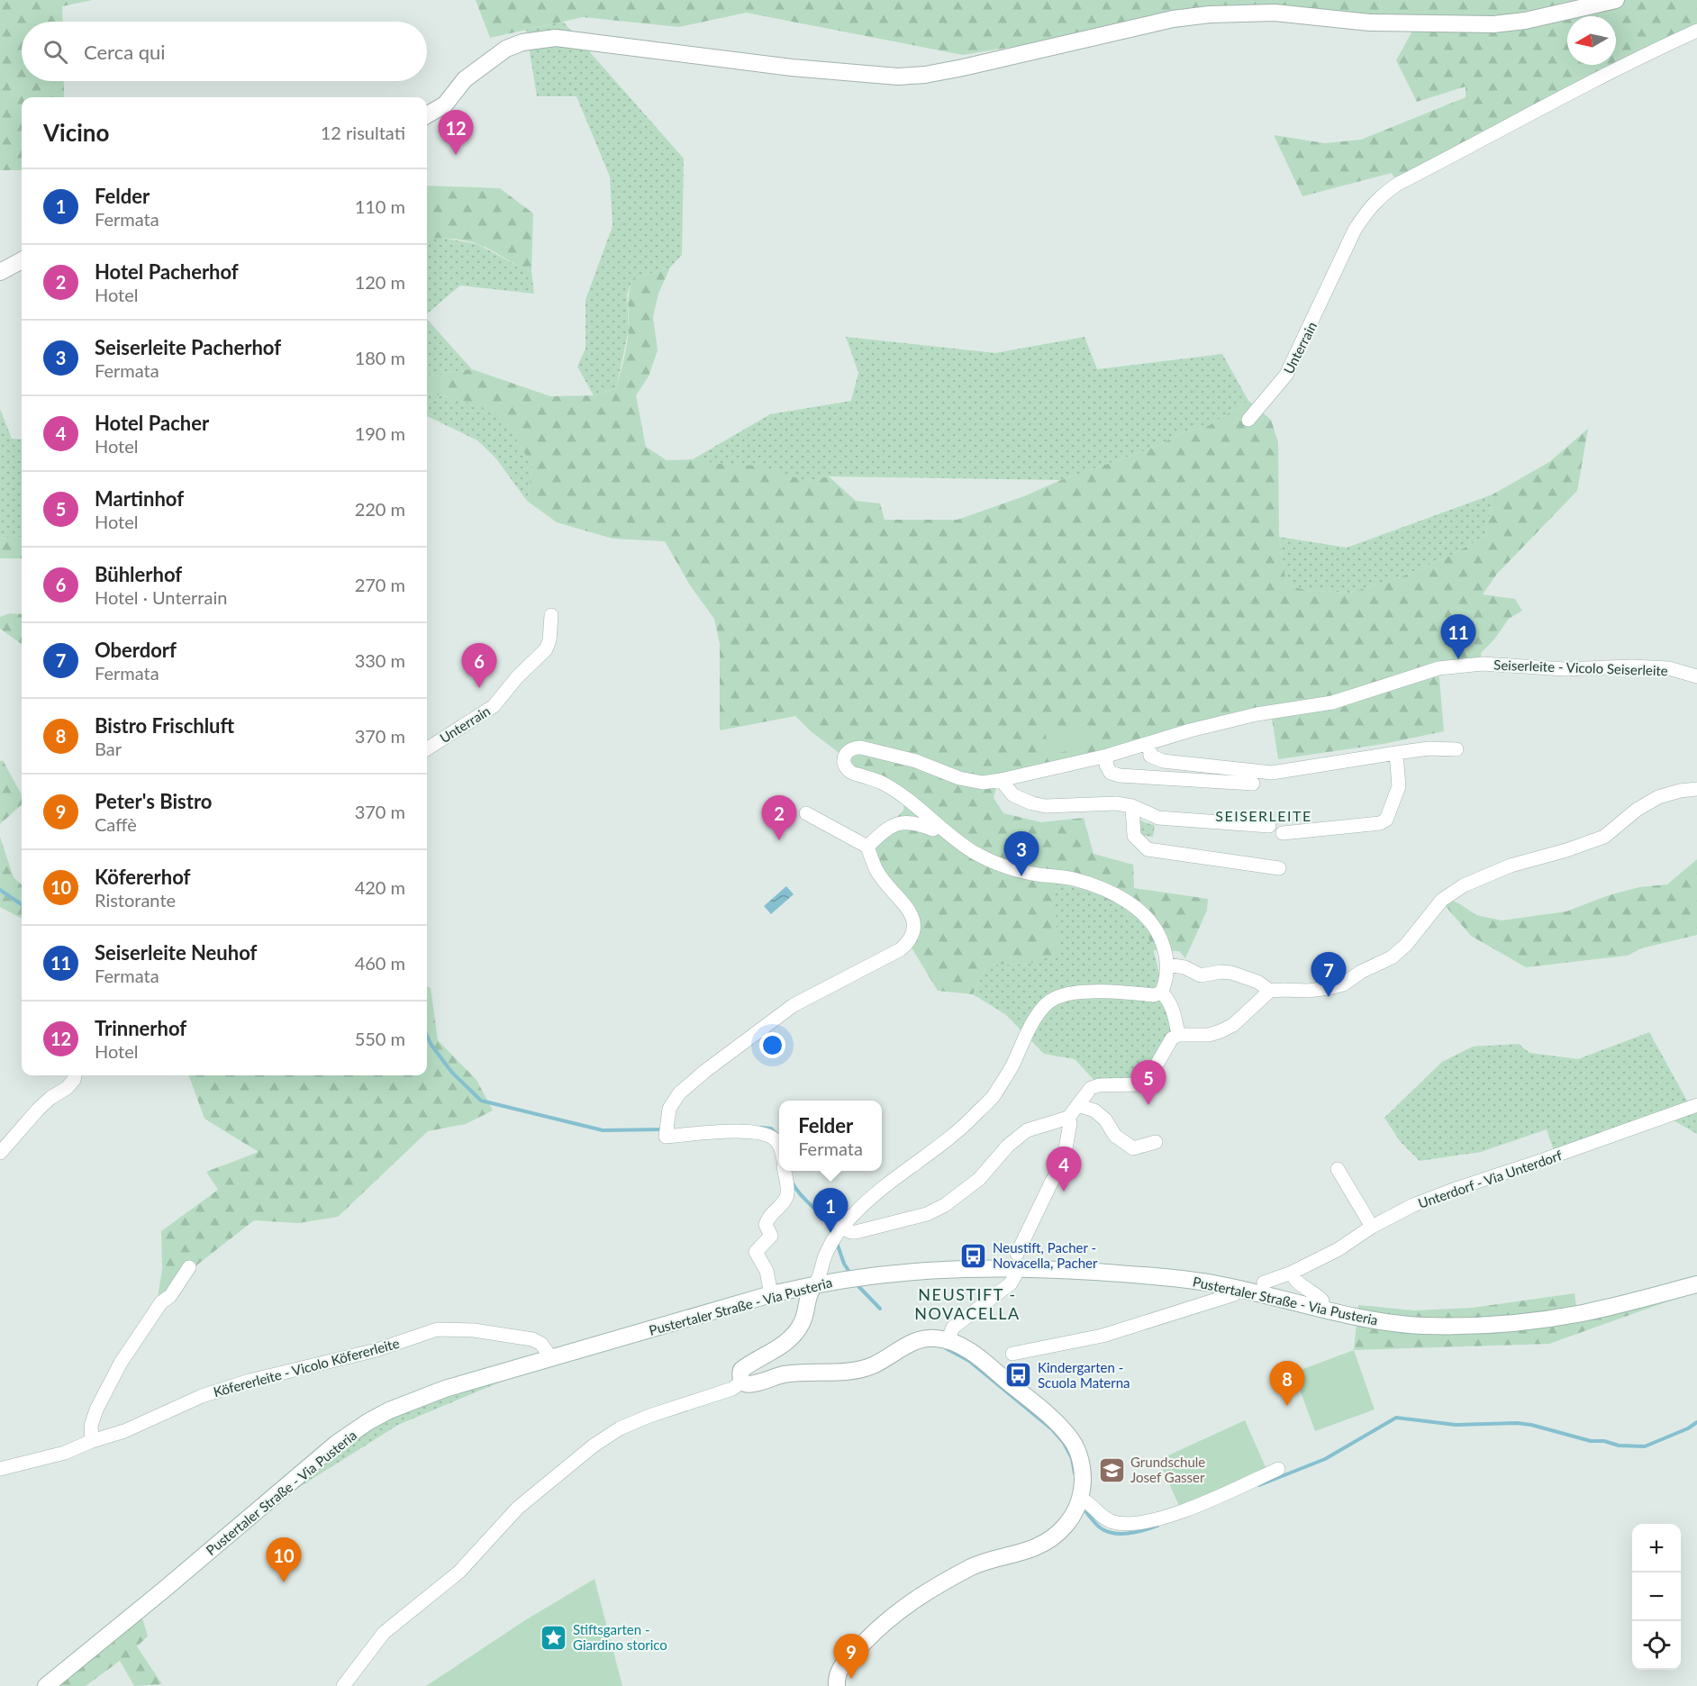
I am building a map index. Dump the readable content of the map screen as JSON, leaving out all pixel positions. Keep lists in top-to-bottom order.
{
  "streets": {
    "street": [
      "Unterrain",
      "Seiserleite - Vicolo Seiserleite",
      "Unterdorf - Via Unterdorf",
      "Pustertaler Straße - Via Pusteria",
      "Köfererleite - Vicolo Köfererleite"
    ]
  },
  "crossings": [
    ["Pustertaler Straße - Via Pusteria", "Köfererleite - Vicolo Köfererleite"]
  ],
  "districts": ["SEISERLEITE", "NEUSTIFT - NOVACELLA"],
  "places": {
    "bus stop": ["Neustift, Pacher - Novacella, Pacher", "Kindergarten - Scuola Materna"],
    "school or university": ["Grundschule Josef Gasser"],
    "place": ["Stiftsgarten - Giardino storico"]
  },
  "north": "left",
  "page": {
    "search": "Cerca qui",
    "heading": ["Vicino", "12 risultati"],
    "pins": [
      "12",
      "11",
      "6",
      "2",
      "3",
      "7",
      "5",
      "4",
      "1",
      "8",
      "10",
      "9"
    ],
    "list": [
      {
        "mark": "1",
        "name": "Felder",
        "note": "Fermata",
        "value": "110 m"
      },
      {
        "mark": "2",
        "name": "Hotel Pacherhof",
        "note": "Hotel",
        "value": "120 m"
      },
      {
        "mark": "3",
        "name": "Seiserleite Pacherhof",
        "note": "Fermata",
        "value": "180 m"
      },
      {
        "mark": "4",
        "name": "Hotel Pacher",
        "note": "Hotel",
        "value": "190 m"
      },
      {
        "mark": "5",
        "name": "Martinhof",
        "note": "Hotel",
        "value": "220 m"
      },
      {
        "mark": "6",
        "name": "Bühlerhof",
        "note": "Hotel · Unterrain",
        "value": "270 m"
      },
      {
        "mark": "7",
        "name": "Oberdorf",
        "note": "Fermata",
        "value": "330 m"
      },
      {
        "mark": "8",
        "name": "Bistro Frischluft",
        "note": "Bar",
        "value": "370 m"
      },
      {
        "mark": "9",
        "name": "Peter's Bistro",
        "note": "Caffè",
        "value": "370 m"
      },
      {
        "mark": "10",
        "name": "Köfererhof",
        "note": "Ristorante",
        "value": "420 m"
      },
      {
        "mark": "11",
        "name": "Seiserleite Neuhof",
        "note": "Fermata",
        "value": "460 m"
      },
      {
        "mark": "12",
        "name": "Trinnerhof",
        "note": "Hotel",
        "value": "550 m"
      }
    ],
    "popup": ["Felder", "Fermata"],
    "map_buttons": ["+", "−"]
  }
}
